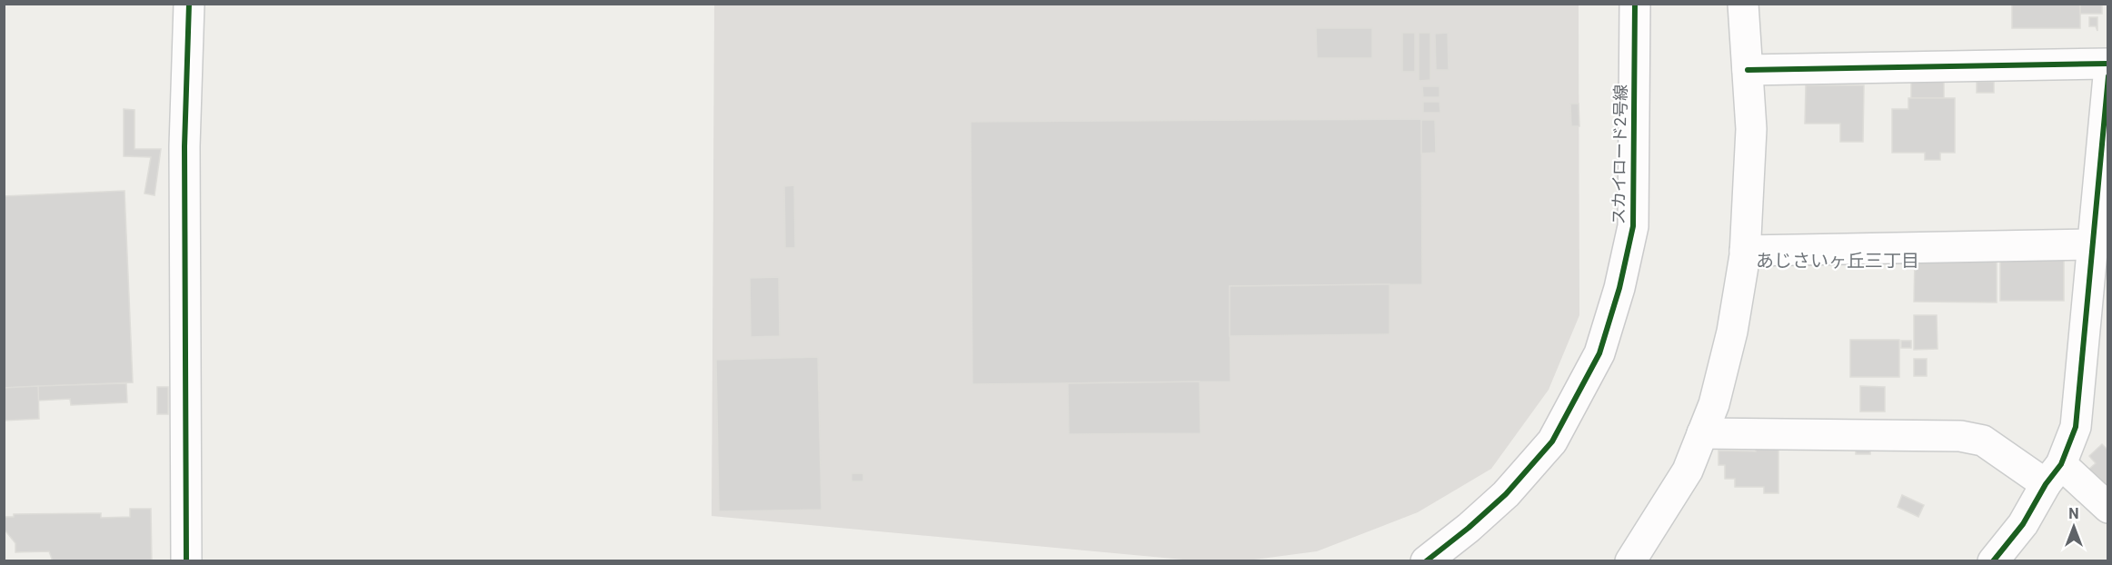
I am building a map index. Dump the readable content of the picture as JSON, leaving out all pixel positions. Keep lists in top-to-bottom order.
{
  "streets": {
    "street": ["スカイロード2号線"]
  },
  "districts": ["あじさいヶ丘三丁目"],
  "north": "top"
}
